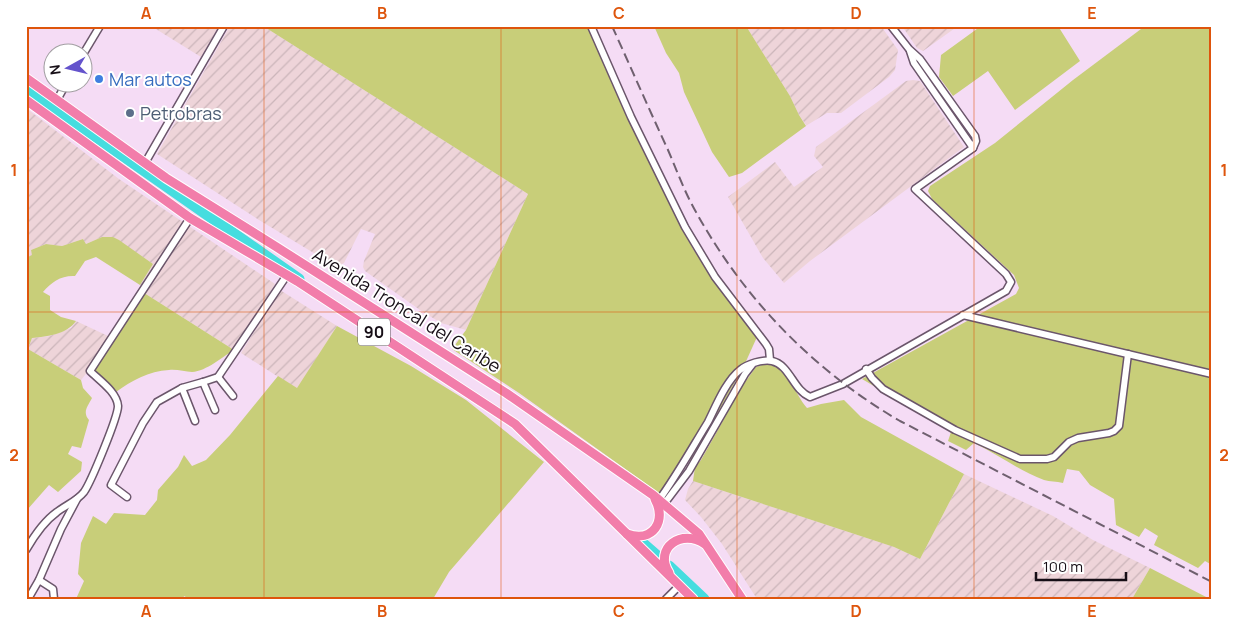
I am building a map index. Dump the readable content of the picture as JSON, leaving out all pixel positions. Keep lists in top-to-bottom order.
{
  "streets": {
    "highway": ["Avenida Troncal del Caribe", "90"]
  },
  "places": ["Mar autos", "Petrobras"],
  "scale_bar": "100 m",
  "north": "left",
  "grid": {
    "columns": [
      "A",
      "B",
      "C",
      "D",
      "E"
    ],
    "rows": ["1", "2"]
  }
}
